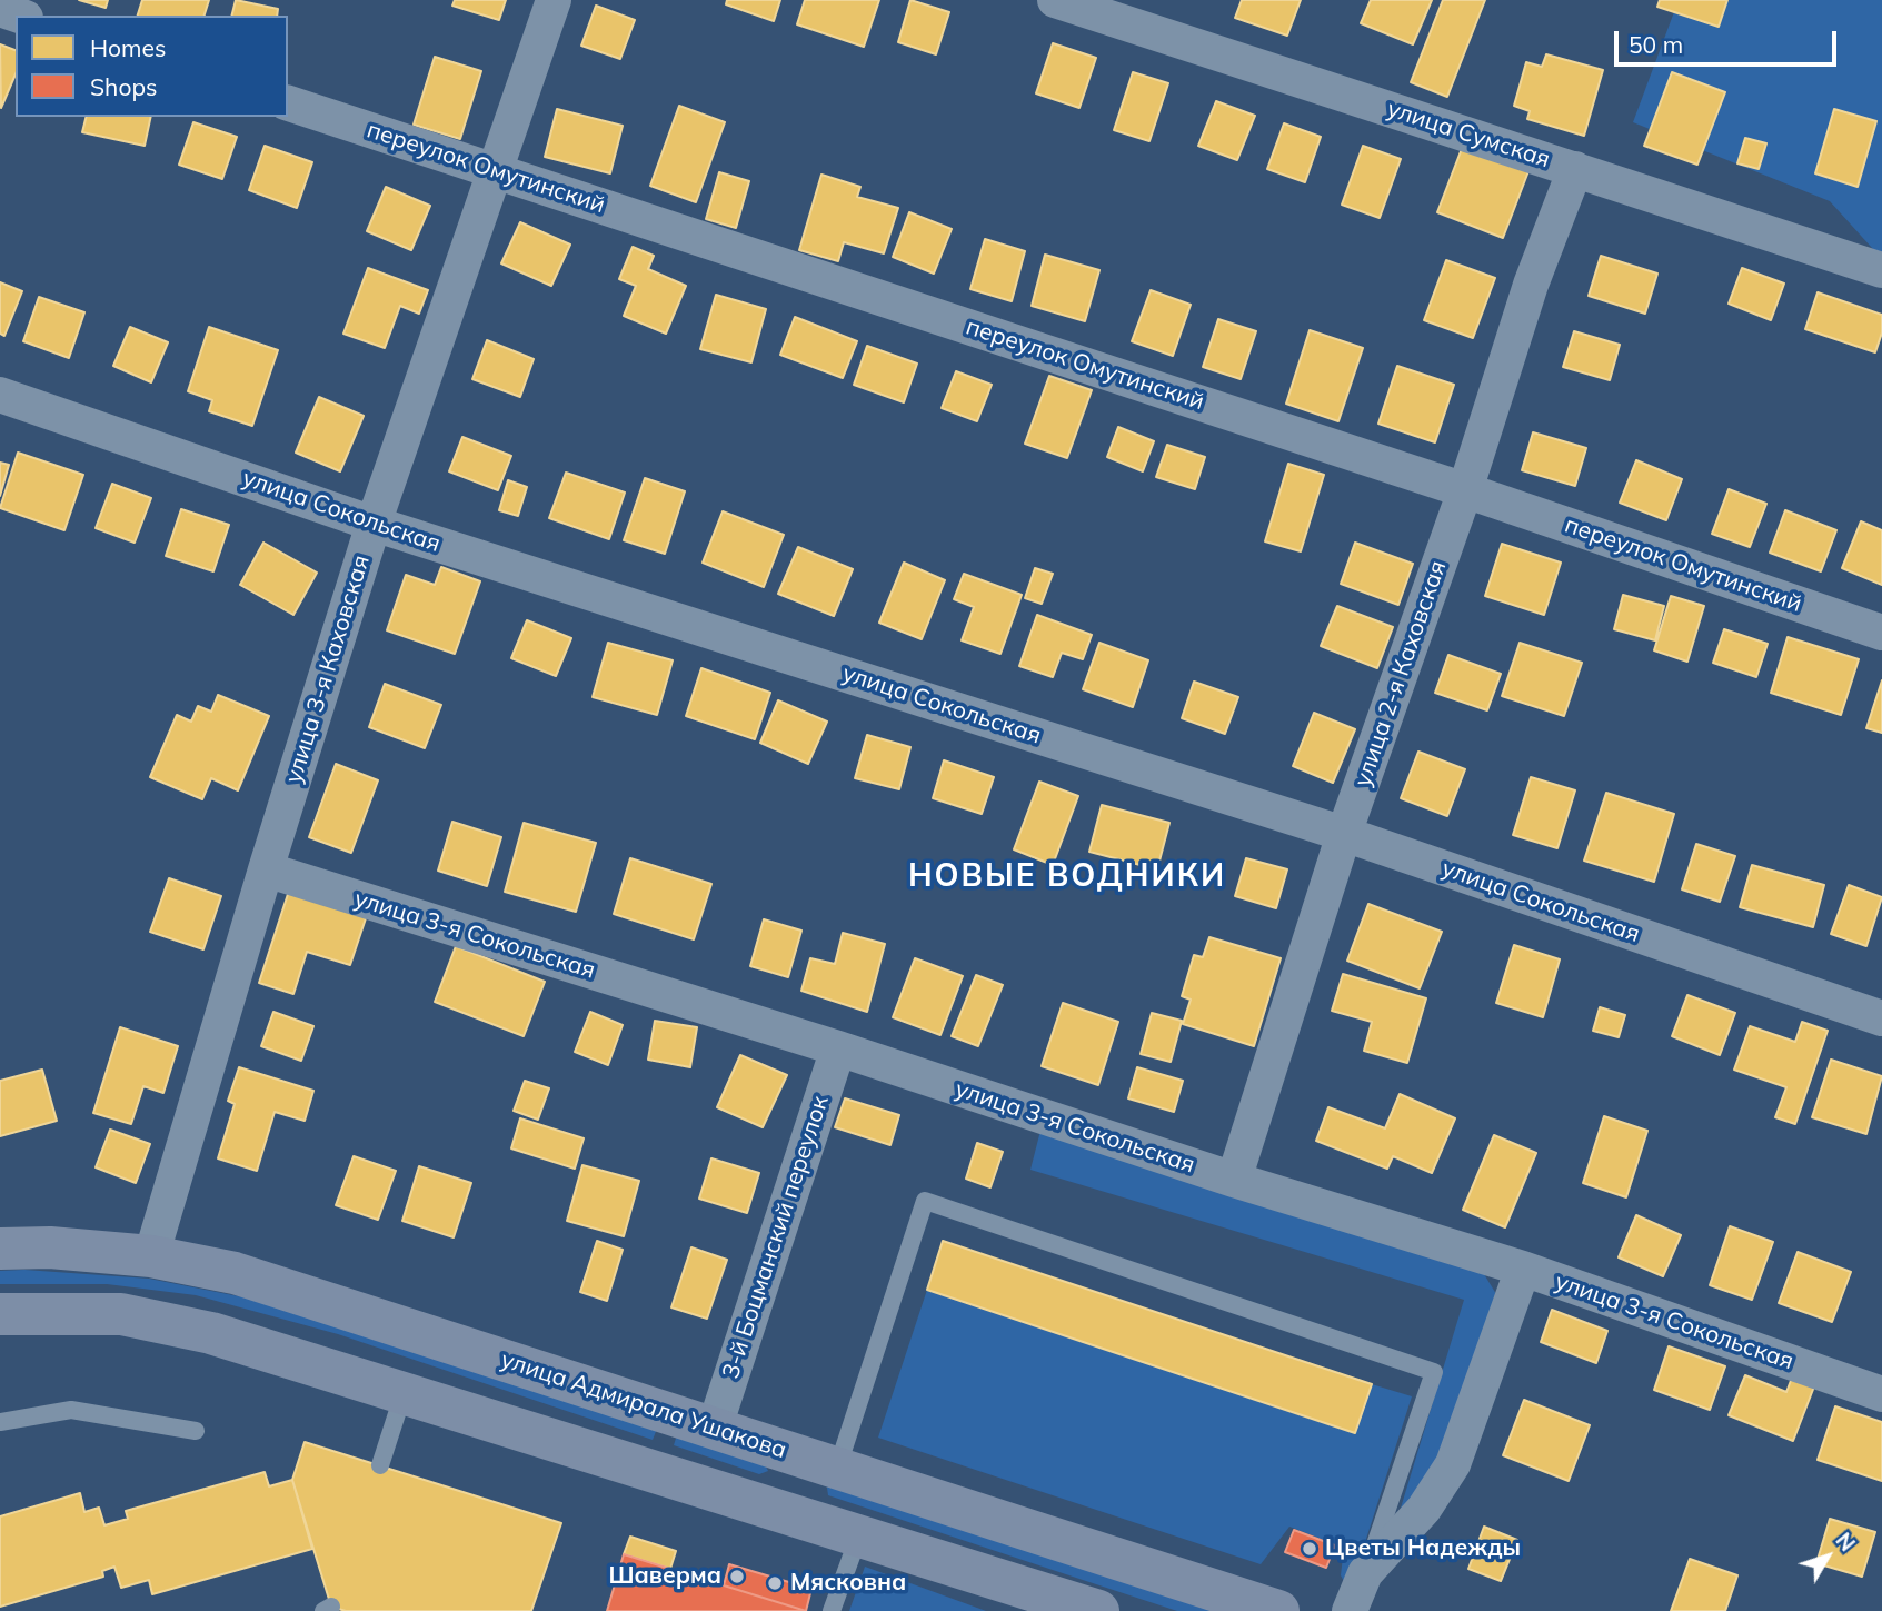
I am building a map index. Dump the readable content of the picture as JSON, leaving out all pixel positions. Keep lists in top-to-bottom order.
{
  "streets": {
    "main road": ["улица Адмирала Ушакова"],
    "street": [
      "улица Сумская",
      "переулок Омутинский",
      "улица Сокольская",
      "улица 3-я Каховская",
      "улица 2-я Каховская",
      "улица 3-я Сокольская",
      "3-й Боцманский переулок"
    ]
  },
  "crossings": [
    ["улица Сумская", "улица 2-я Каховская"],
    ["переулок Омутинский", "улица 3-я Каховская"],
    ["переулок Омутинский", "улица 2-я Каховская"],
    ["улица Сокольская", "улица 3-я Каховская"],
    ["улица Сокольская", "улица 2-я Каховская"],
    ["улица 3-я Каховская", "улица 3-я Сокольская"],
    ["улица 3-я Каховская", "улица Адмирала Ушакова"],
    ["улица 2-я Каховская", "улица 3-я Сокольская"],
    ["улица 3-я Сокольская", "3-й Боцманский переулок"],
    ["3-й Боцманский переулок", "улица Адмирала Ушакова"]
  ],
  "districts": ["НОВЫЕ ВОДНИКИ"],
  "places": ["Цветы Надежды", "Шаверма", "Мясковна"],
  "legend": ["Homes", "Shops"],
  "scale_bar": "50 m",
  "north": "top right"
}
